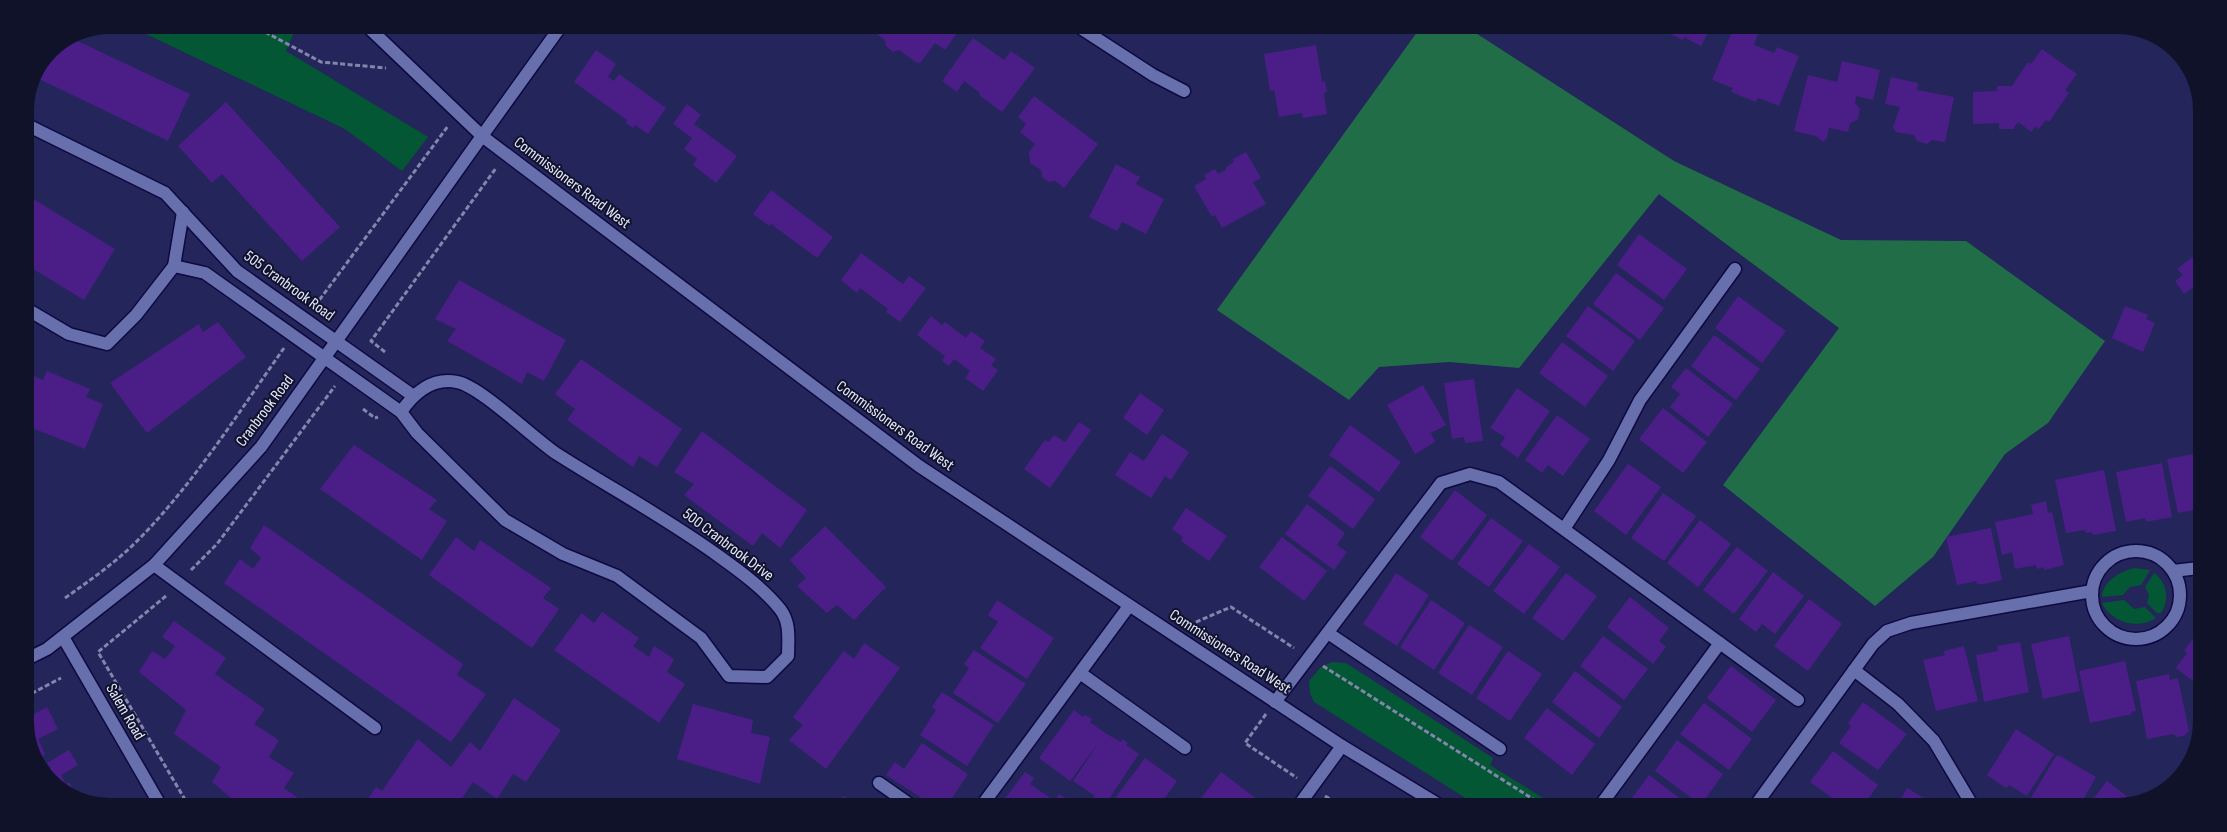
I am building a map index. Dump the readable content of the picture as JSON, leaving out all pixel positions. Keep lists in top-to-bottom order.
{
  "streets": {
    "street": [
      "Commissioners Road West",
      "505 Cranbrook Road",
      "Cranbrook Road",
      "500 Cranbrook Drive",
      "Salem Road"
    ]
  },
  "crossings": [
    ["Commissioners Road West", "Cranbrook Road"],
    ["505 Cranbrook Road", "Cranbrook Road"],
    ["505 Cranbrook Road", "500 Cranbrook Drive"],
    ["Cranbrook Road", "500 Cranbrook Drive"],
    ["Cranbrook Road", "Salem Road"]
  ]
}
